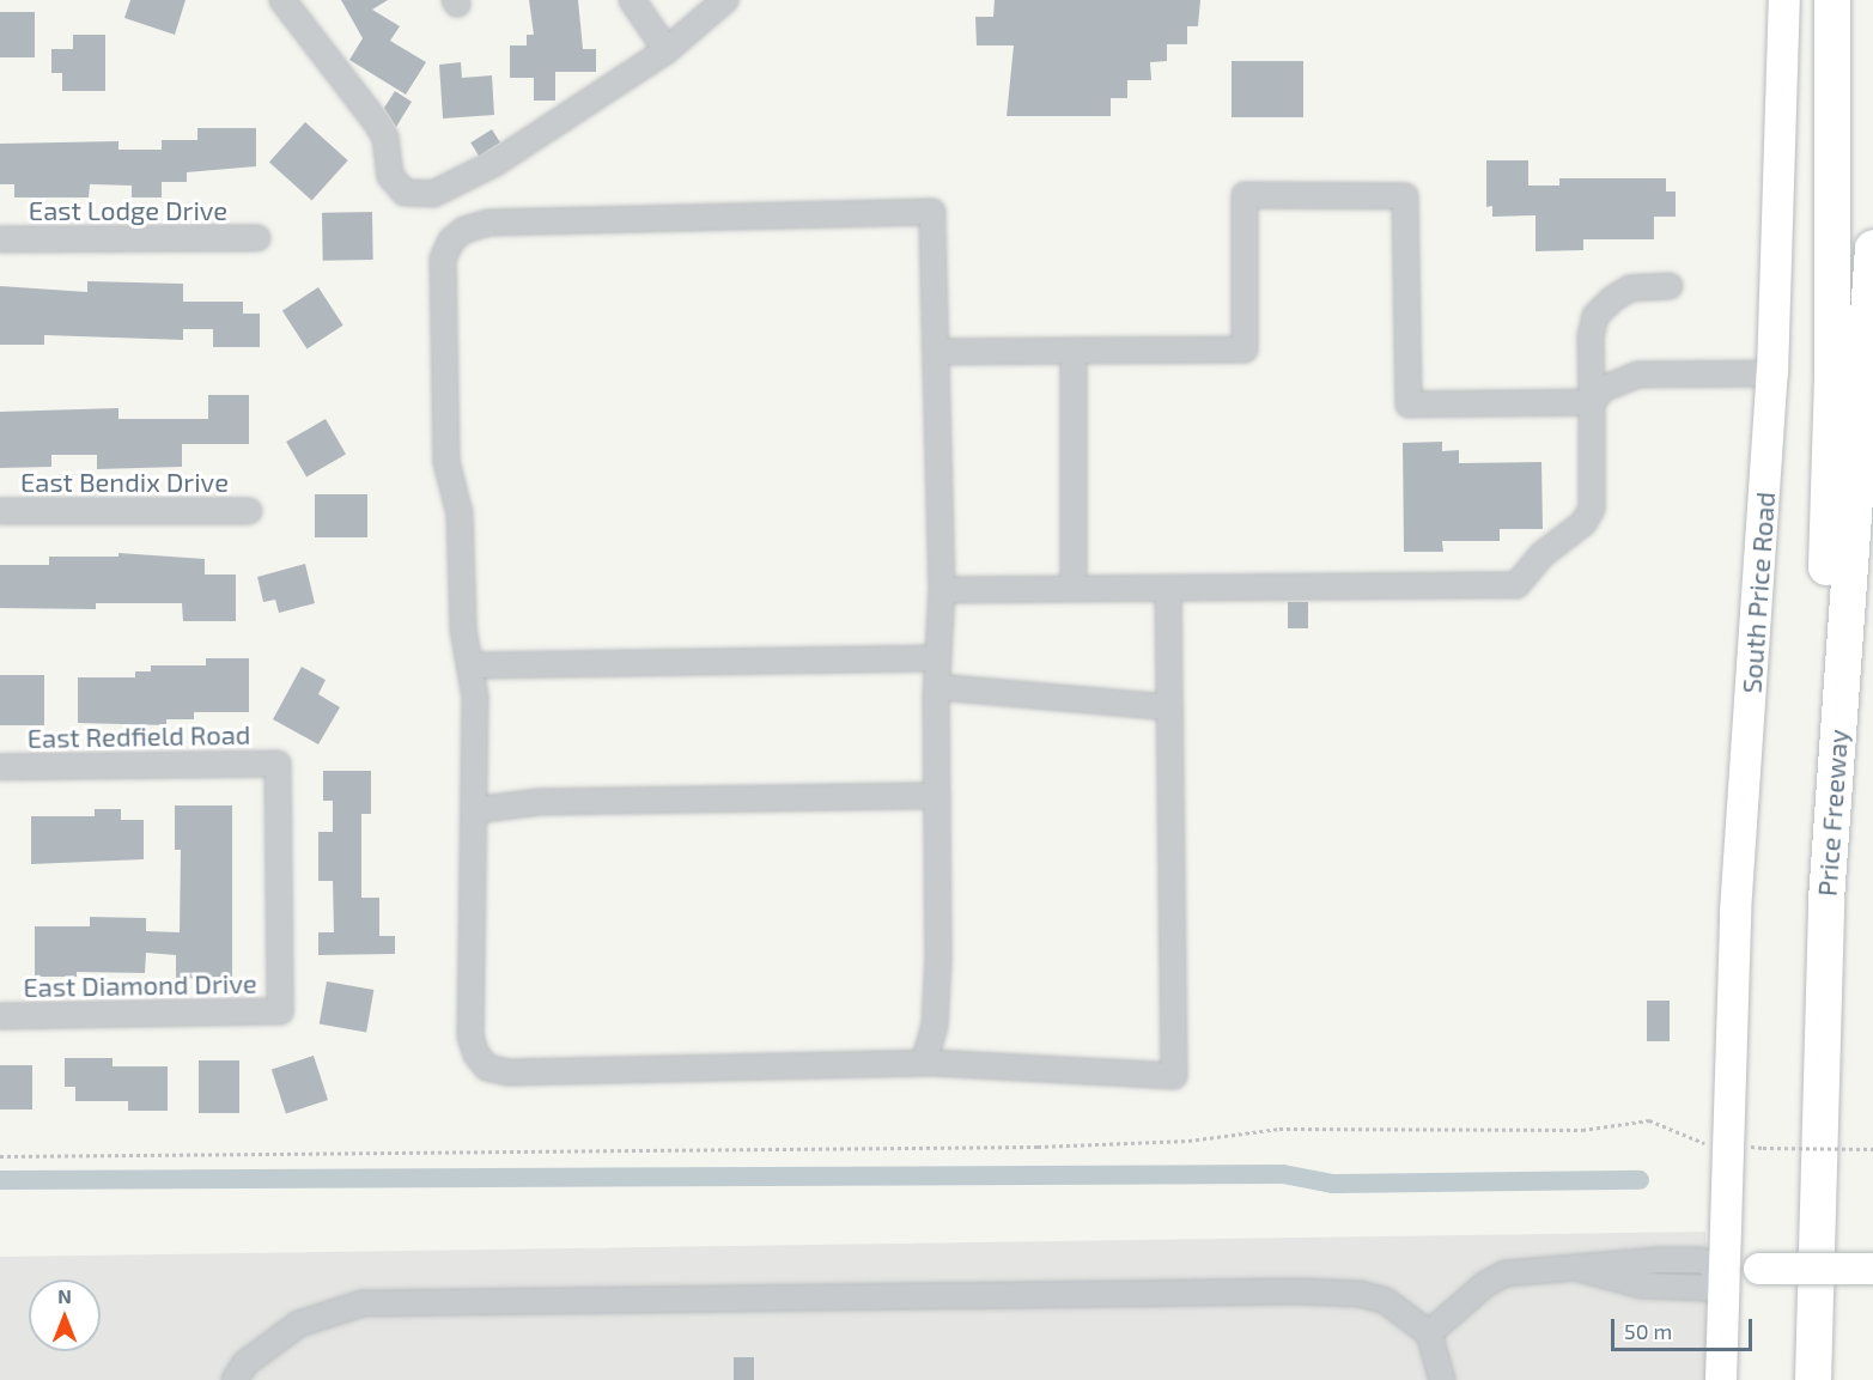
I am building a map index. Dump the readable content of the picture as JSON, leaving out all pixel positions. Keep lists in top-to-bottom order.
{
  "streets": {
    "highway": ["Price Freeway"],
    "main road": ["South Price Road"],
    "street": [
      "East Lodge Drive",
      "East Bendix Drive",
      "East Redfield Road",
      "East Diamond Drive"
    ]
  },
  "crossings": [
    ["East Redfield Road", "East Diamond Drive"]
  ],
  "scale_bar": "50 m",
  "north": "top"
}
